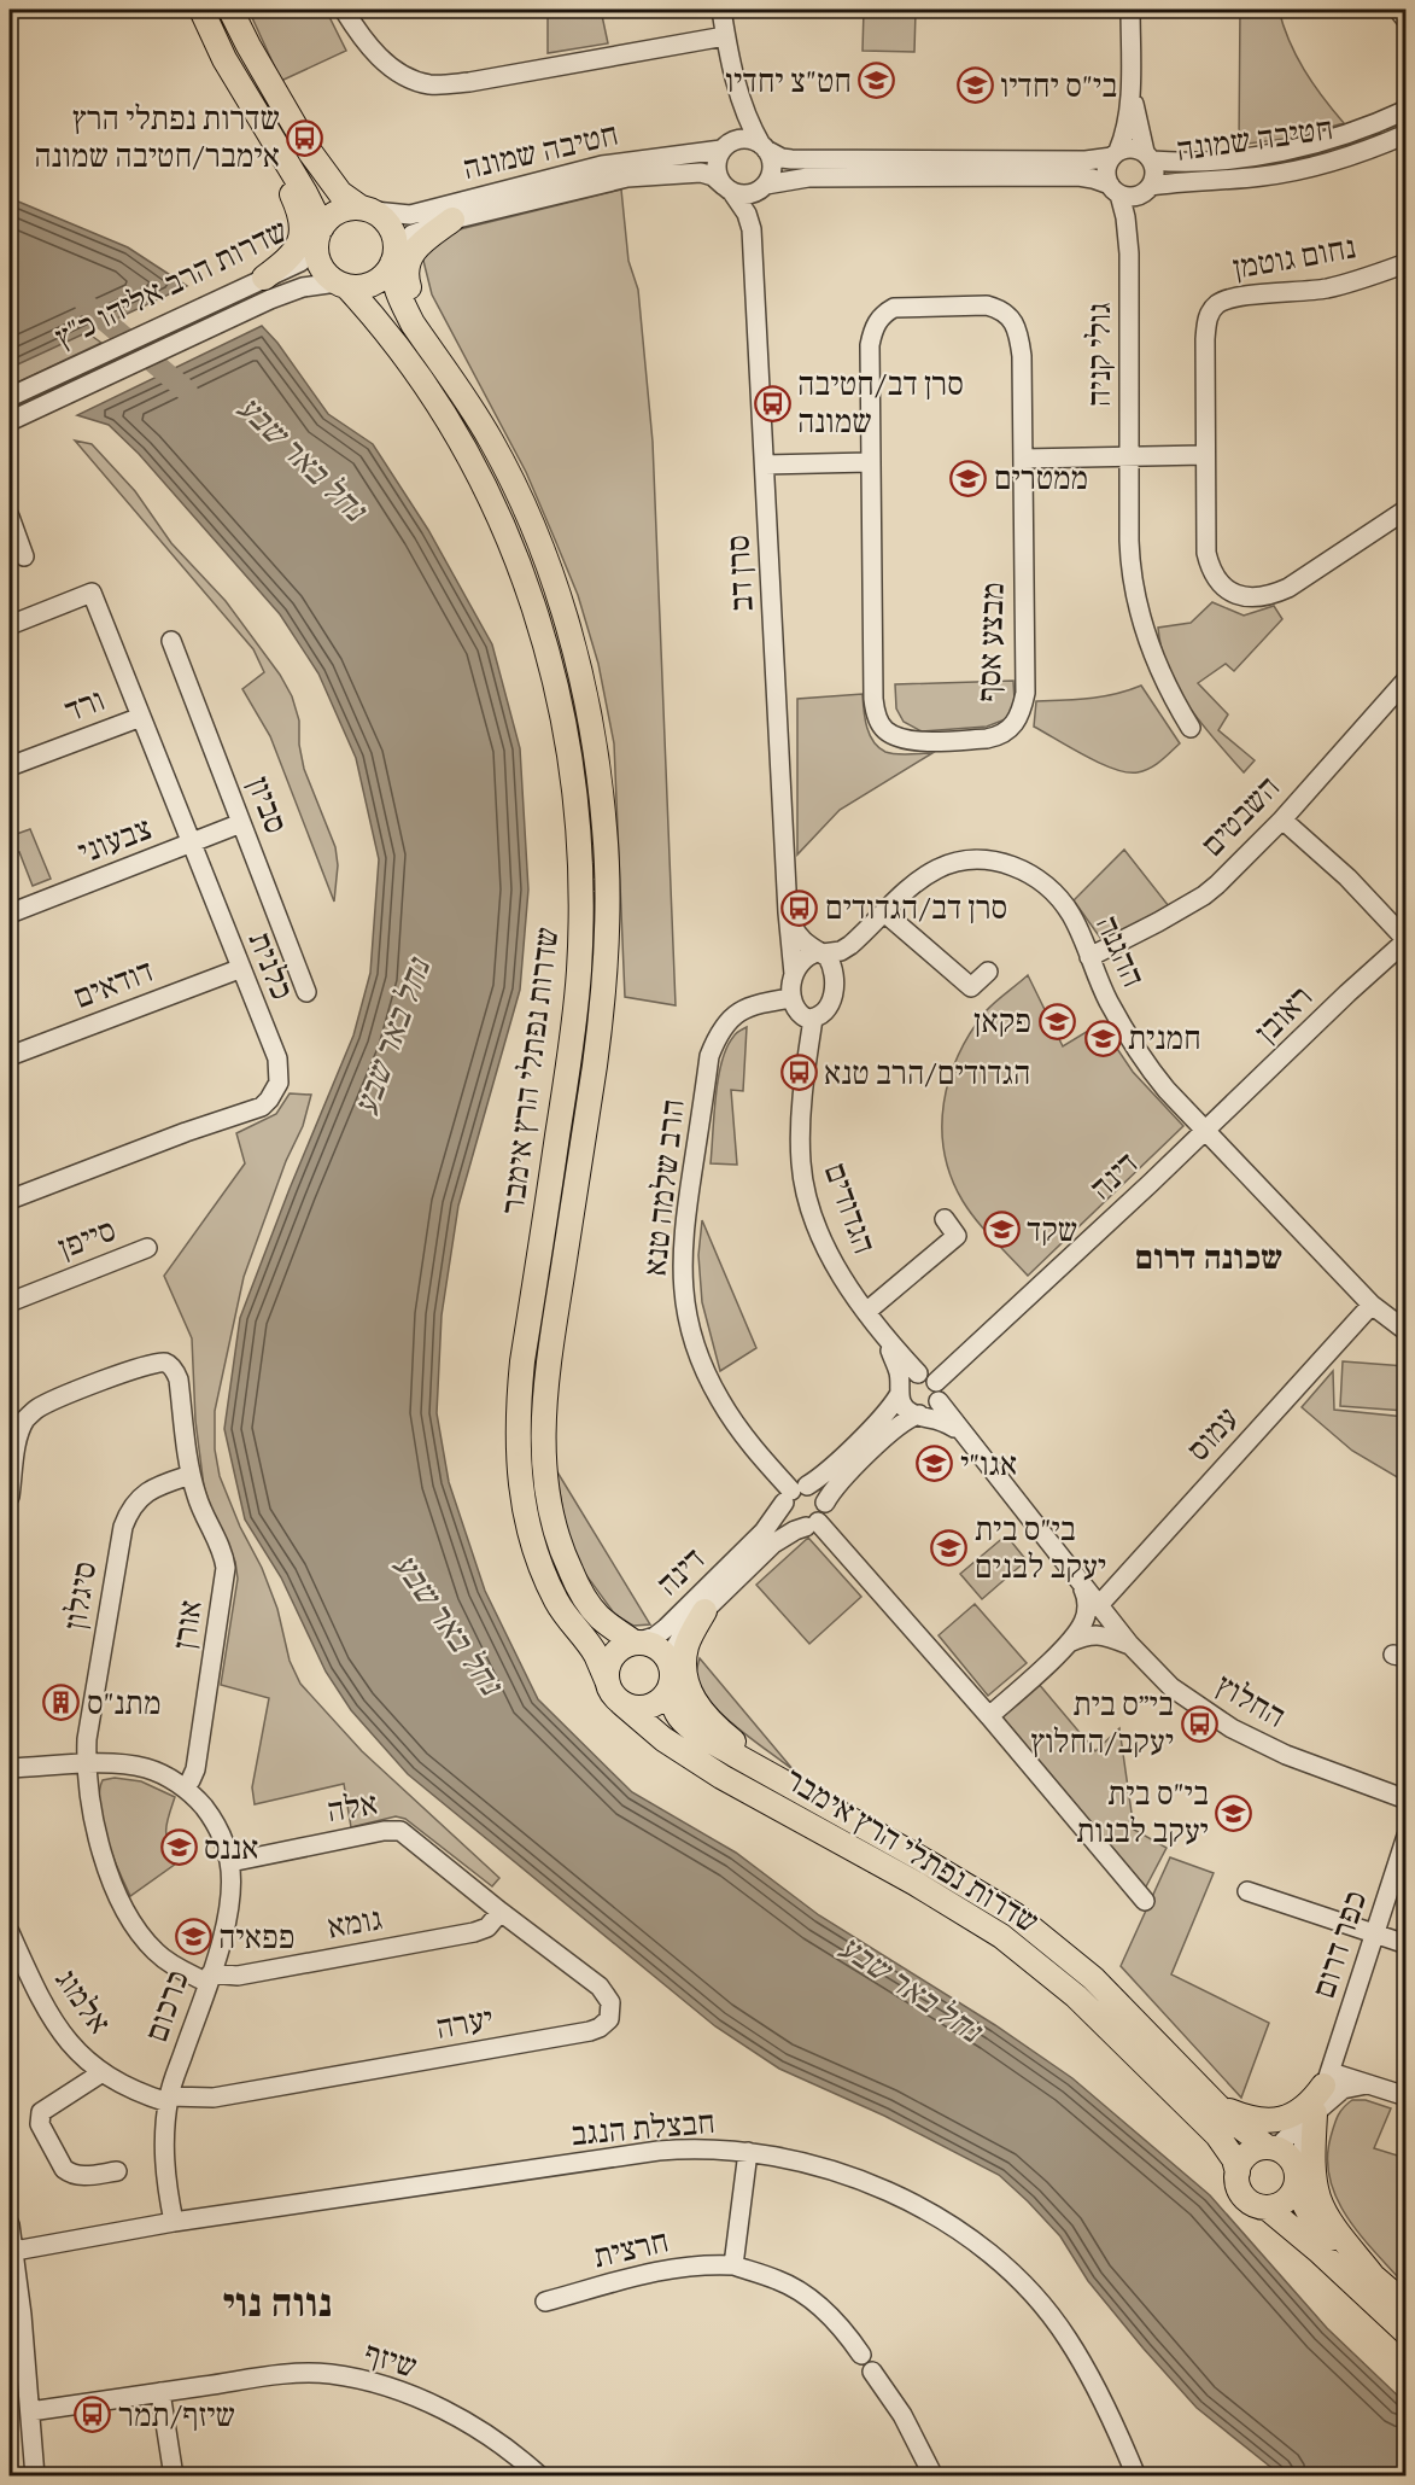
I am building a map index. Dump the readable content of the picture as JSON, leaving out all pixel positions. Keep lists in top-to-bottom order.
{
  "streets": {
    "main road": ["שדרות נפתלי הרץ אימבר"],
    "street": [
      "חטיבה שמונה",
      "נחום גוטמן",
      "שדרות הרב אליהו כ\"ץ",
      "גולי קניה",
      "סרן דב",
      "מבצע אסף",
      "ורד",
      "סביון",
      "השבטים",
      "צבעוני",
      "ההגנה",
      "כלנית",
      "דודאים",
      "ראובן",
      "דינה",
      "הרב שלמה טנא",
      "הגדודים",
      "סייפן",
      "עמוס",
      "סיגלון",
      "אורן",
      "החלוץ",
      "אלה",
      "גומא",
      "כפר דרום",
      "אלמוג",
      "כרכום",
      "יערה",
      "חבצלת הנגב",
      "חרצית",
      "שיזף"
    ]
  },
  "crossings": [
    ["חטיבה שמונה", "שדרות הרב אליהו כ\"ץ"],
    ["חטיבה שמונה", "גולי קניה"],
    ["חטיבה שמונה", "סרן דב"],
    ["חטיבה שמונה", "שדרות נפתלי הרץ אימבר"],
    ["שדרות הרב אליהו כ\"ץ", "שדרות נפתלי הרץ אימבר"],
    ["סרן דב", "ההגנה"],
    ["סרן דב", "הרב שלמה טנא"],
    ["סרן דב", "הגדודים"],
    ["ורד", "כלנית"],
    ["סביון", "צבעוני"],
    ["השבטים", "ההגנה"],
    ["צבעוני", "כלנית"],
    ["ההגנה", "ראובן"],
    ["ההגנה", "דינה"],
    ["ההגנה", "הרב שלמה טנא"],
    ["ההגנה", "הגדודים"],
    ["ההגנה", "עמוס"],
    ["כלנית", "דודאים"],
    ["ראובן", "דינה"],
    ["שדרות נפתלי הרץ אימבר", "דינה"],
    ["שדרות נפתלי הרץ אימבר", "כפר דרום"],
    ["דינה", "הרב שלמה טנא"],
    ["דינה", "הגדודים"],
    ["הרב שלמה טנא", "הגדודים"],
    ["עמוס", "החלוץ"],
    ["סיגלון", "אורן"],
    ["סיגלון", "גומא"],
    ["סיגלון", "כרכום"],
    ["אורן", "כרכום"],
    ["אלה", "גומא"],
    ["אלה", "כרכום"],
    ["אלה", "יערה"],
    ["גומא", "כרכום"],
    ["גומא", "יערה"],
    ["אלמוג", "כרכום"],
    ["אלמוג", "יערה"],
    ["כרכום", "יערה"],
    ["כרכום", "חבצלת הנגב"]
  ],
  "districts": ["שכונה דרום", "נווה נוי"],
  "water": ["נחל באר שבע"],
  "places": {
    "school or university": [
      "חט\"צ יחדיו",
      "בי\"ס יחדיו",
      "ממטרים",
      "פקאן",
      "חמנית",
      "שקד",
      "אגו\"י",
      "בי\"ס בית יעקב לבנים",
      "בי\"ס בית יעקב לבנות",
      "אננס",
      "פפאיה"
    ],
    "bus stop": [
      "שדרות נפתלי הרץ אימבר/חטיבה שמונה",
      "סרן דב/חטיבה שמונה",
      "סרן דב/הגדודים",
      "הגדודים/הרב טנא",
      "בי״ס בית יעקב/החלוץ",
      "שיזף/תמר"
    ],
    "building": ["מתנ\"ס"]
  }
}
